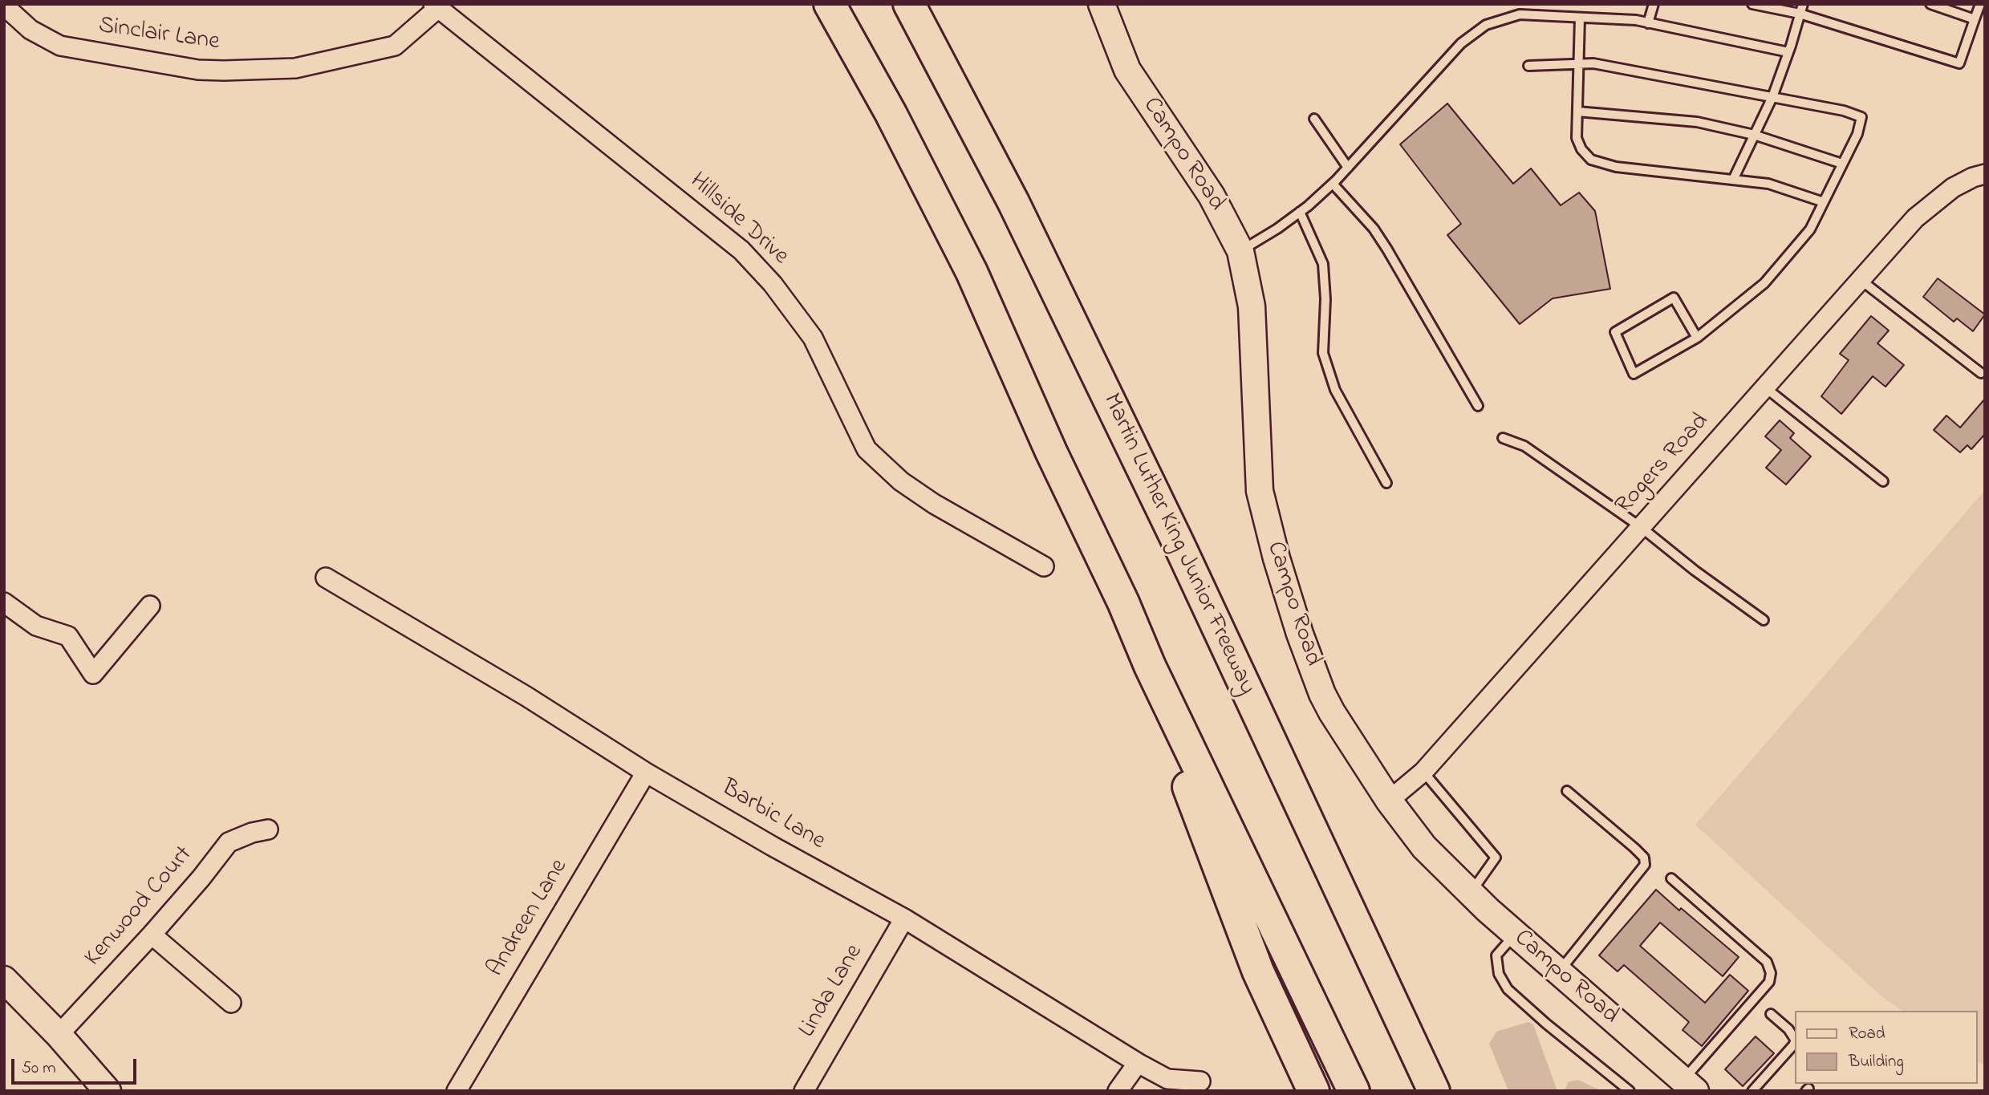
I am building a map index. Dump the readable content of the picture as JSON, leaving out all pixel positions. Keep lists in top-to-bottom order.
{
  "streets": {
    "highway": ["Martin Luther King Junior Freeway"],
    "main road": ["Campo Road"],
    "street": [
      "Sinclair Lane",
      "Hillside Drive",
      "Rogers Road",
      "Barbic Lane",
      "Kenwood Court",
      "Andreen Lane",
      "Linda Lane"
    ]
  },
  "crossings": [
    ["Sinclair Lane", "Hillside Drive"],
    ["Campo Road", "Rogers Road"],
    ["Barbic Lane", "Andreen Lane"],
    ["Barbic Lane", "Linda Lane"]
  ],
  "legend": ["Road", "Building"],
  "scale_bar": "50 m"
}
